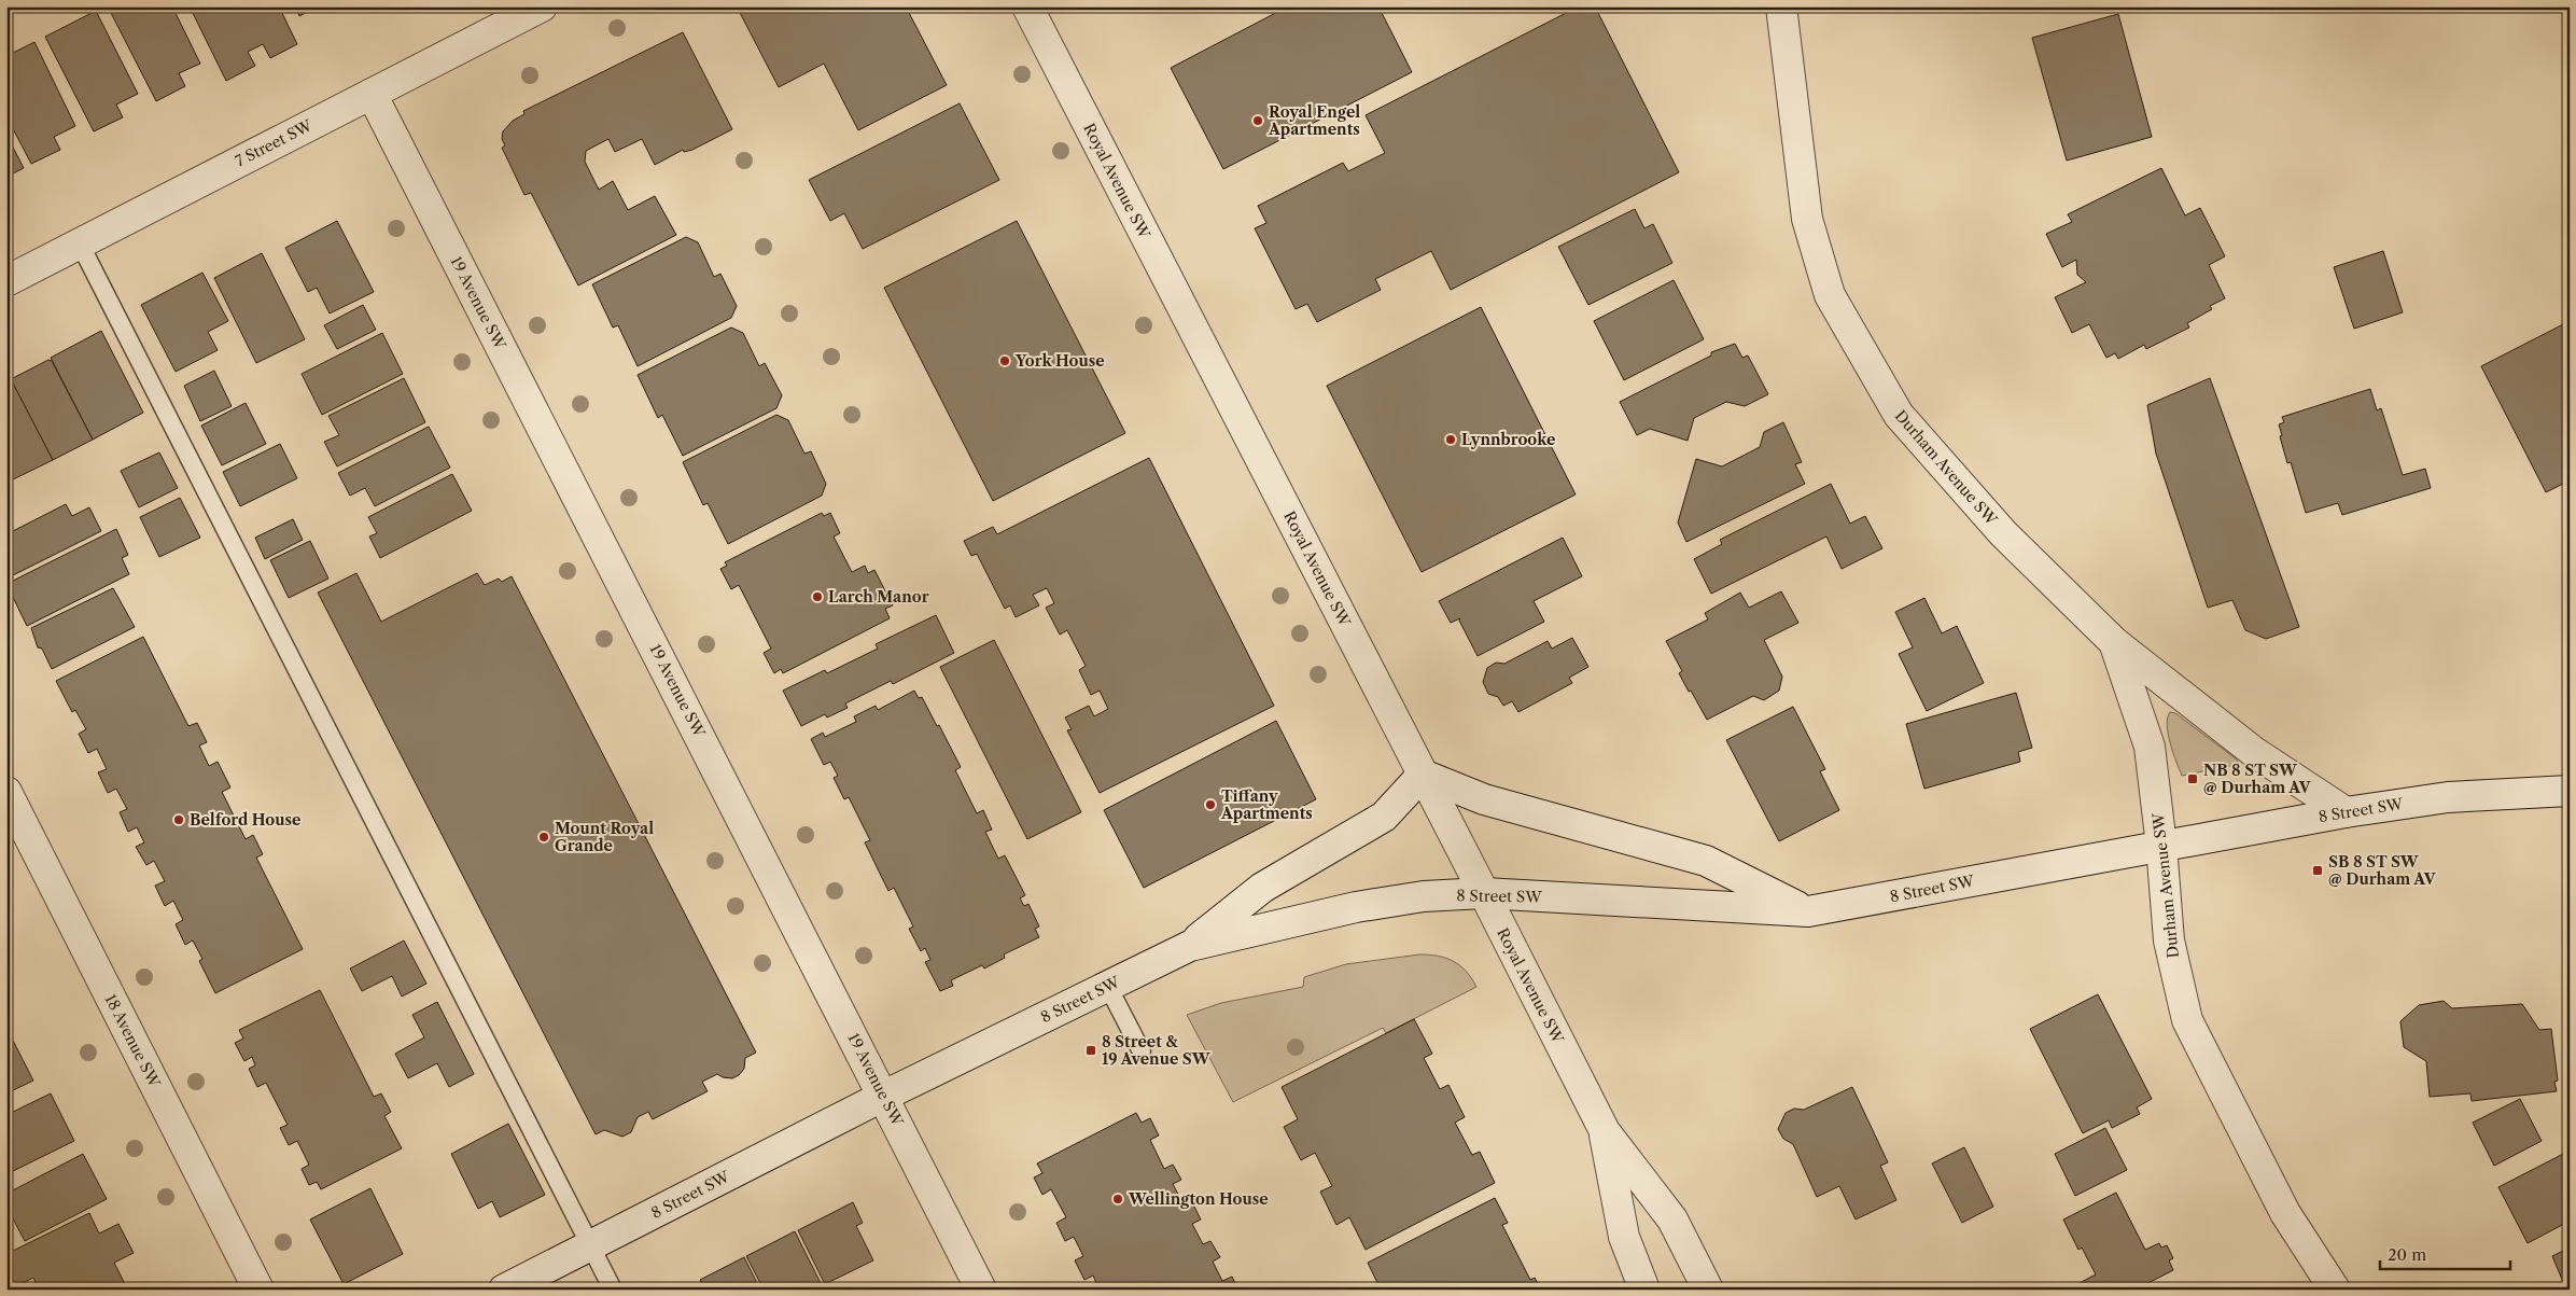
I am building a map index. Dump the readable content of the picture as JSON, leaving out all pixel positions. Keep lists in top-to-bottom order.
{
  "streets": {
    "street": [
      "7 Street SW",
      "Royal Avenue SW",
      "19 Avenue SW",
      "Durham Avenue SW",
      "8 Street SW",
      "18 Avenue SW"
    ]
  },
  "crossings": [
    ["7 Street SW", "19 Avenue SW"],
    ["Royal Avenue SW", "8 Street SW"],
    ["19 Avenue SW", "8 Street SW"],
    ["Durham Avenue SW", "8 Street SW"]
  ],
  "places": {
    "other": [
      "Royal Engel Apartments",
      "York House",
      "Lynnbrooke",
      "Larch Manor",
      "Tiffany Apartments",
      "Belford House",
      "Mount Royal Grande",
      "Wellington House"
    ],
    "transit": ["NB 8 ST SW @ Durham AV", "SB 8 ST SW @ Durham AV", "8 Street & 19 Avenue SW"]
  },
  "scale_bar": "20 m"
}
